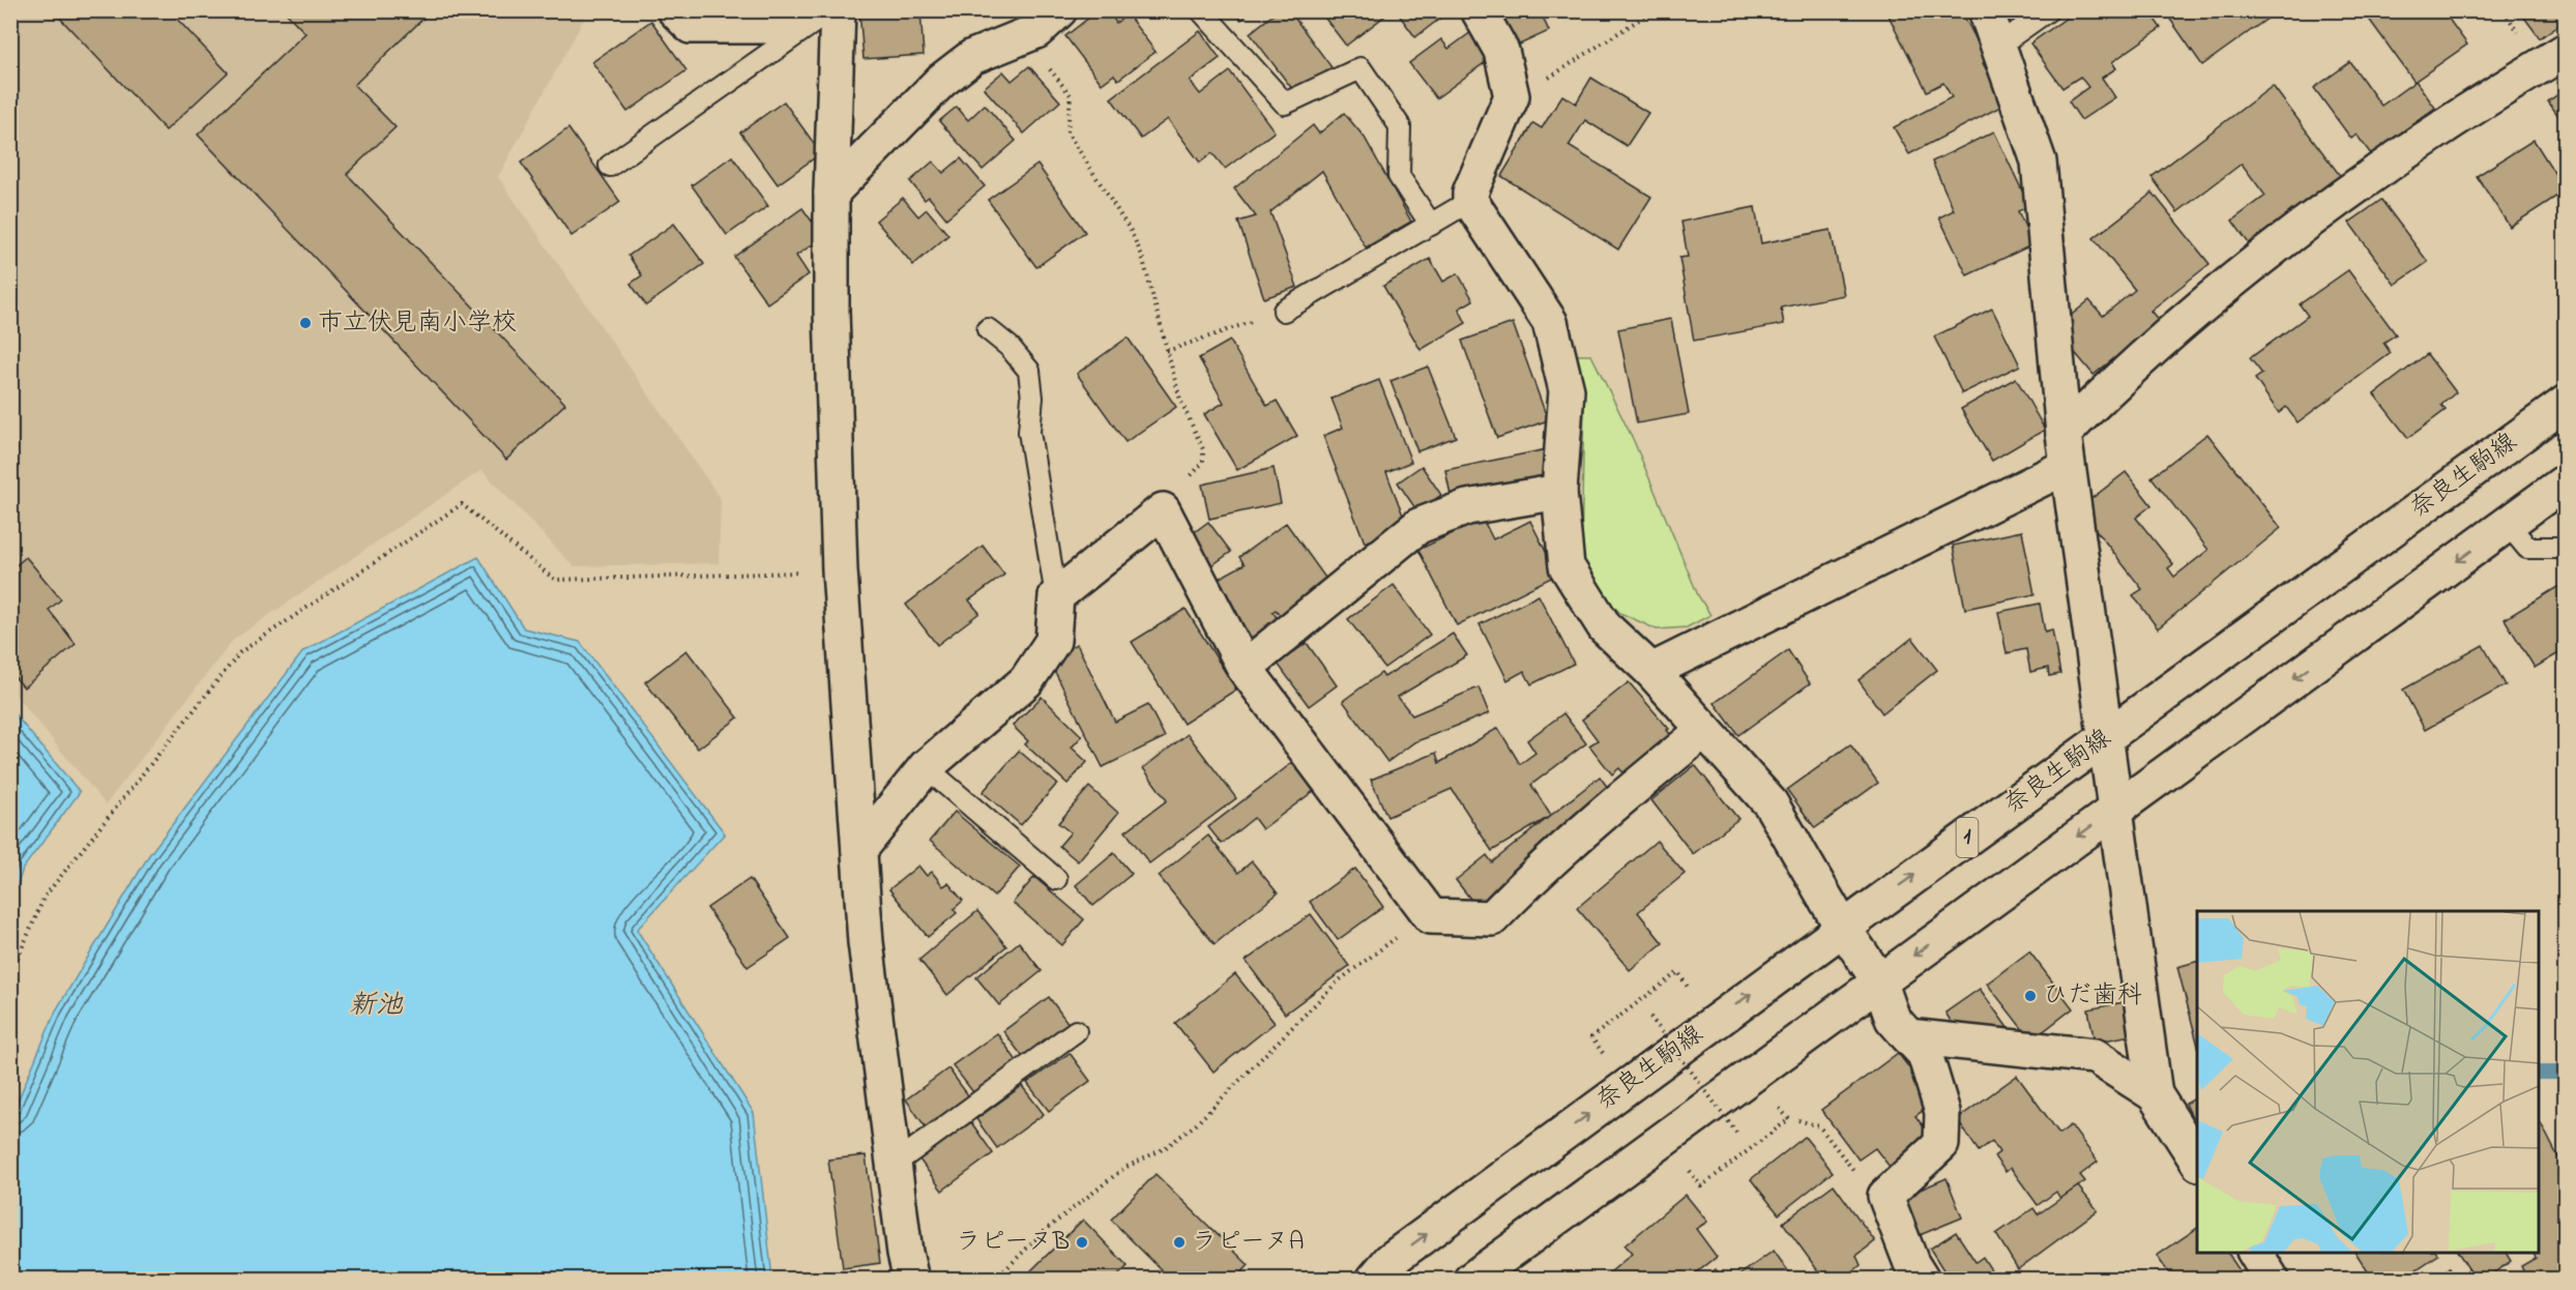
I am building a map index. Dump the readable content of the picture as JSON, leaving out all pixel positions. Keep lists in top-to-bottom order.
{
  "streets": {
    "street": ["奈良生駒線", "1"]
  },
  "water": ["新池"],
  "places": [
    "市立伏見南小学校",
    "ひだ歯科",
    "ラピーヌB",
    "ラピーヌA"
  ]
}
